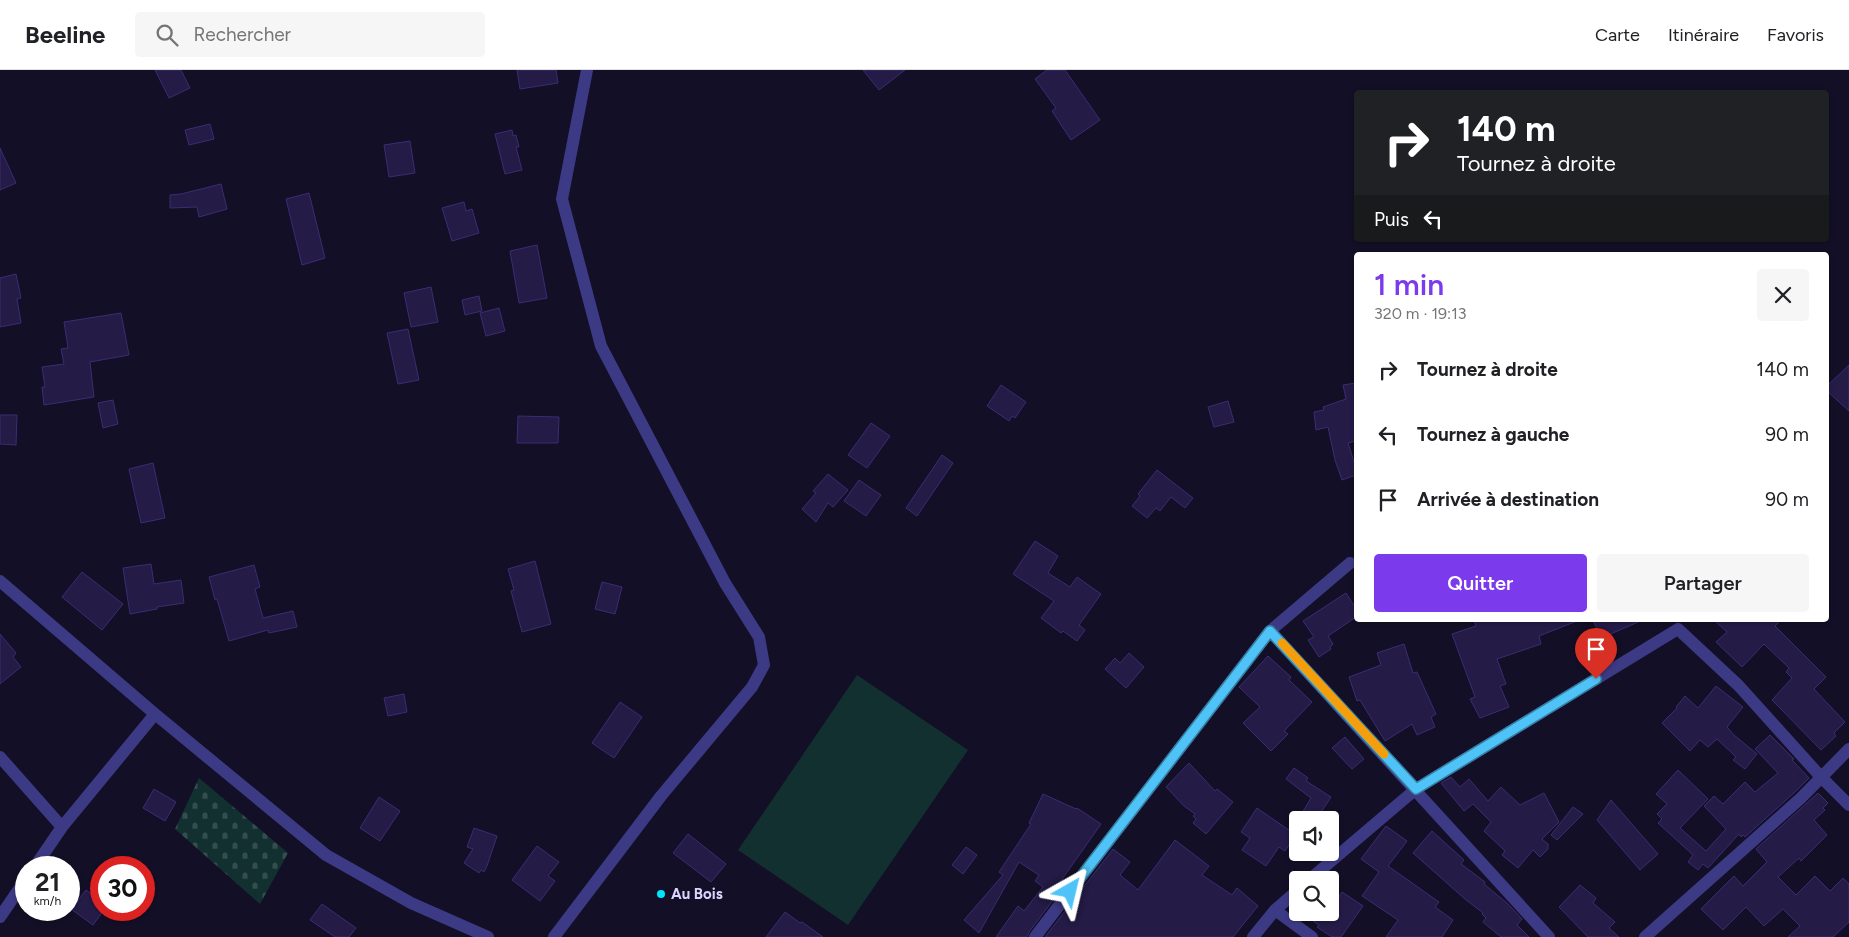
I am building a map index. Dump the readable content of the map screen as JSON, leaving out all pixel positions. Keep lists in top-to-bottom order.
{
  "places": ["Au Bois"],
  "page": {
    "header": "Beeline",
    "search": "Rechercher",
    "nav": ["Carte", "Itinéraire", "Favoris"],
    "turn": ["140 m", "Tournez à droite"],
    "then": "Puis",
    "heading": ["1 min", "320 m · 19:13"],
    "list": [
      {
        "name": "Tournez à droite",
        "value": "140 m"
      },
      {
        "name": "Tournez à gauche",
        "value": "90 m"
      },
      {
        "name": "Arrivée à destination",
        "value": "90 m"
      }
    ],
    "buttons": ["Quitter", "Partager"],
    "speed": "21 km/h",
    "limit": "30"
  }
}
